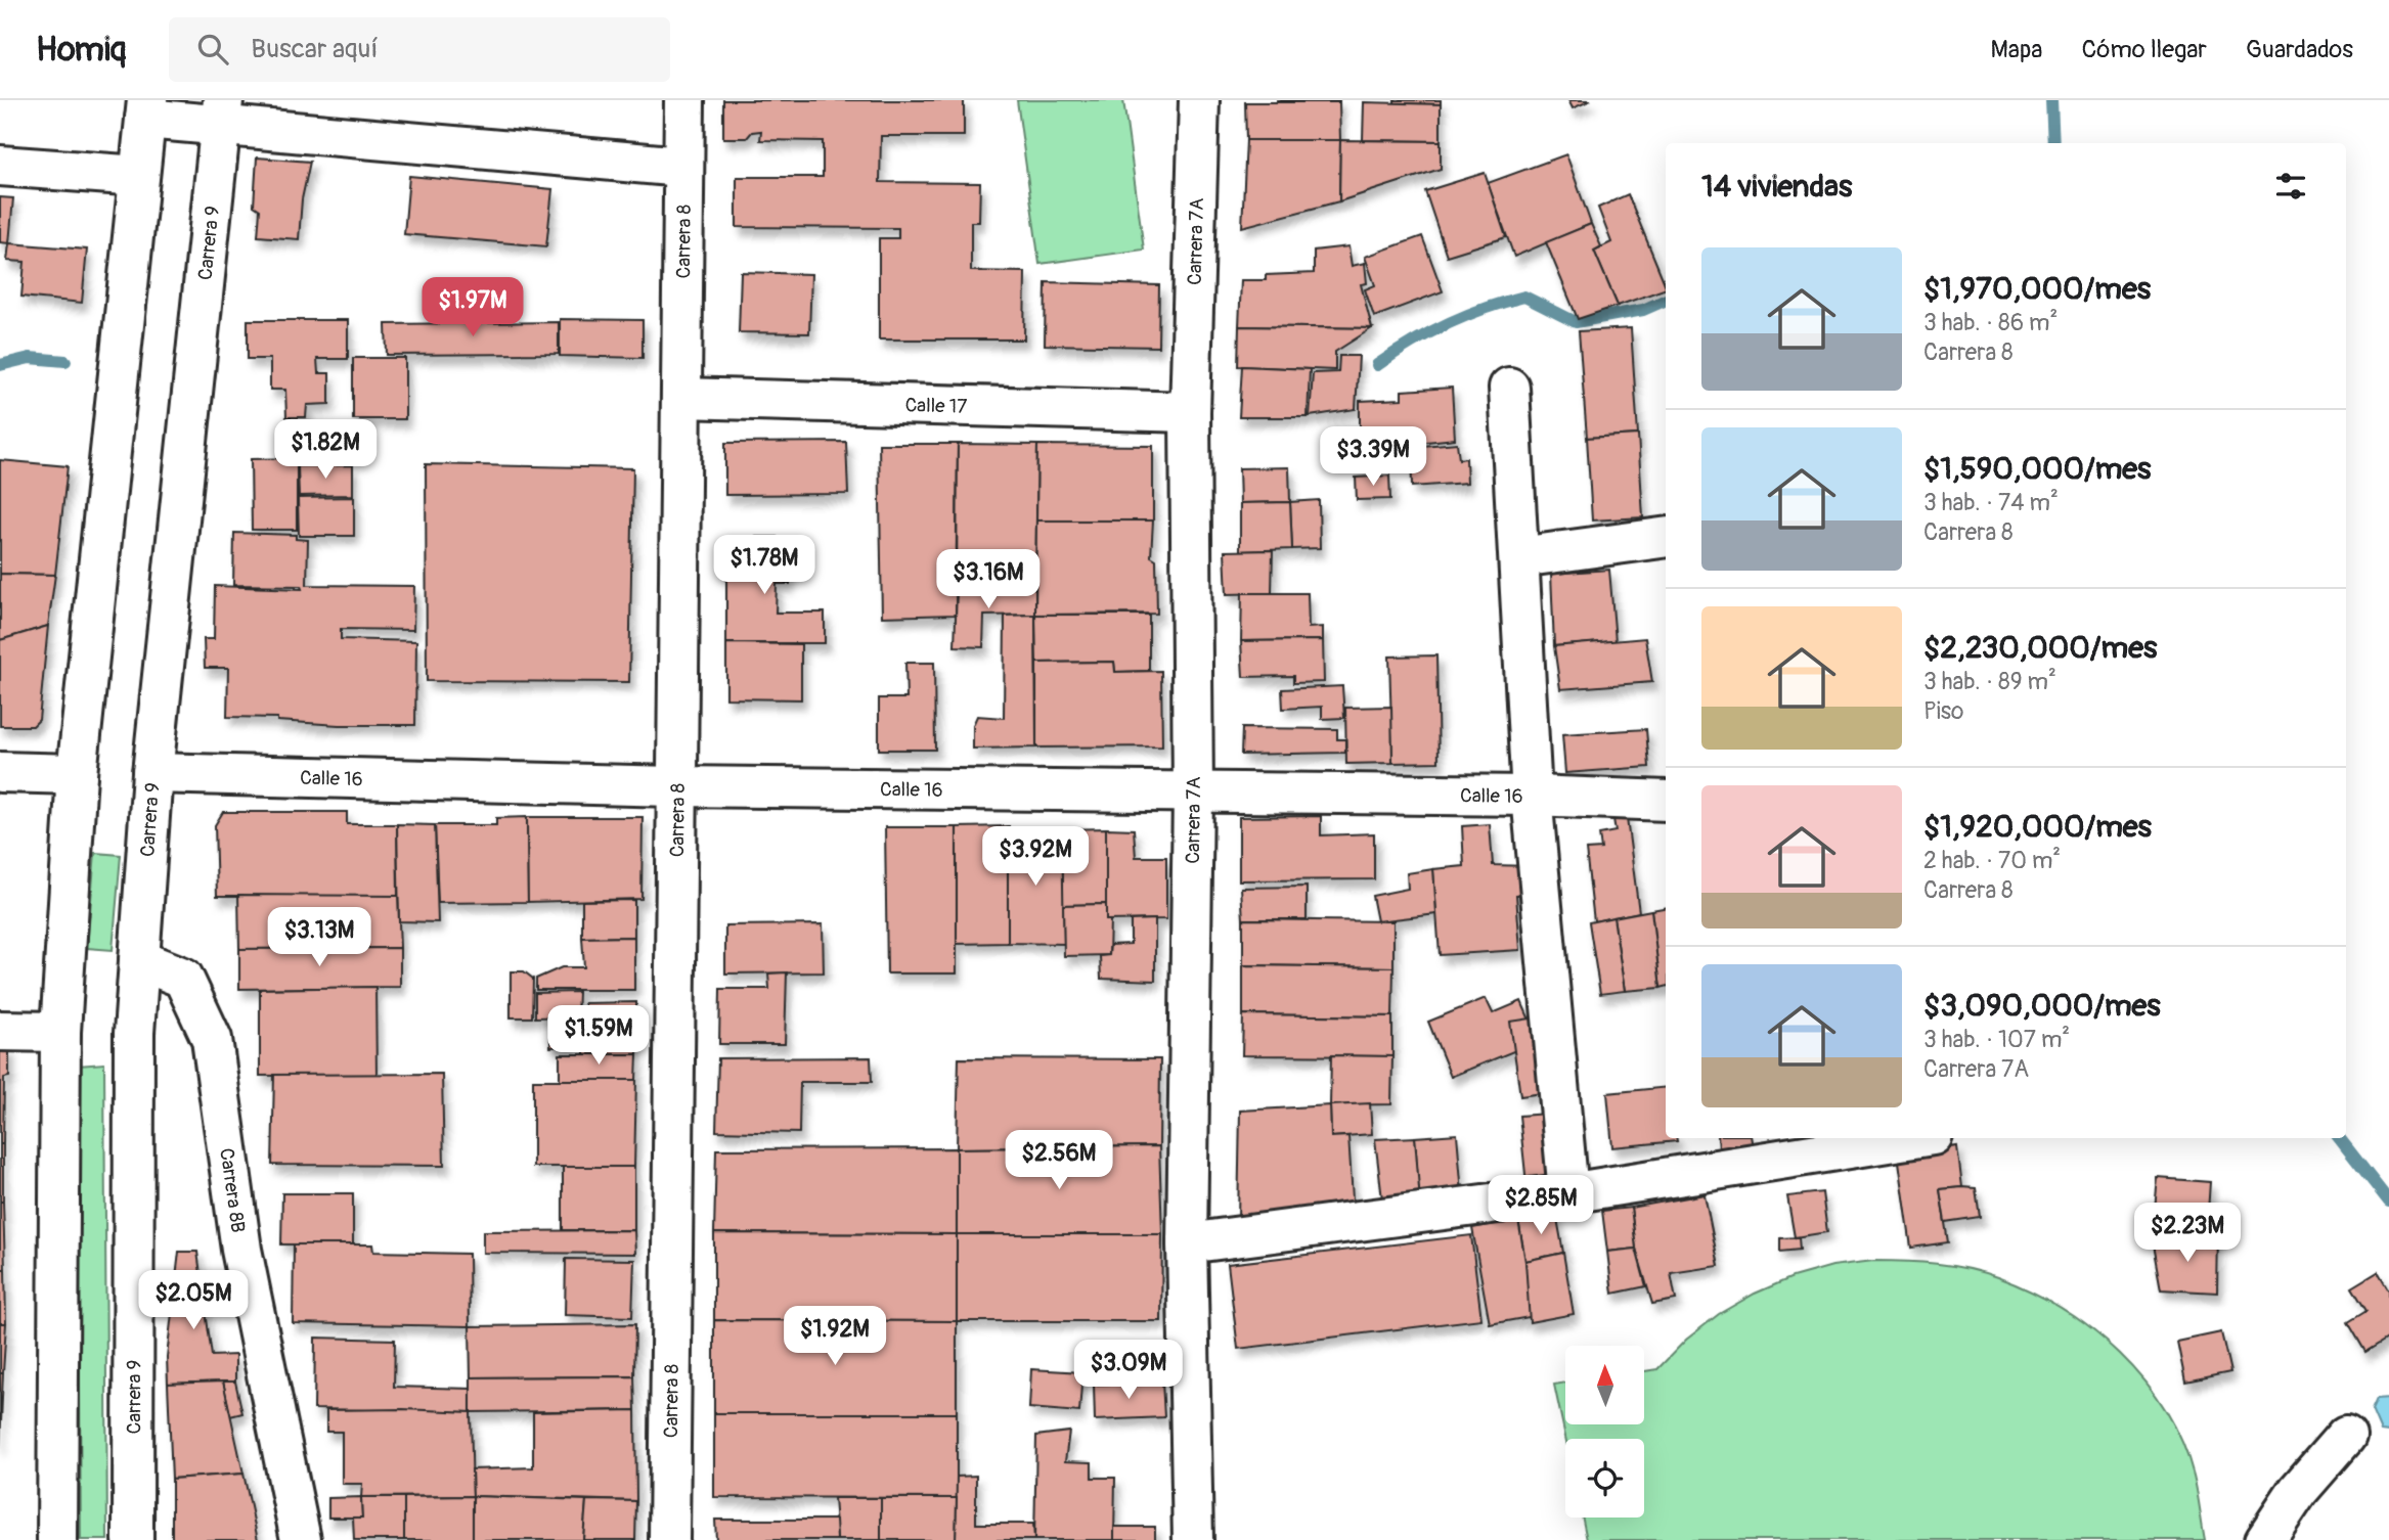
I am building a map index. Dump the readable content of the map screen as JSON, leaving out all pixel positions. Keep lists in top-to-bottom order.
{
  "streets": {
    "main road": [
      "Carrera 8",
      "Carrera 7A",
      "Carrera 9",
      "Calle 17",
      "Calle 16",
      "Carrera 8B"
    ]
  },
  "crossings": [
    ["Carrera 8", "Calle 17"],
    ["Carrera 8", "Calle 16"],
    ["Carrera 7A", "Calle 17"],
    ["Carrera 7A", "Calle 16"],
    ["Carrera 9", "Calle 16"],
    ["Carrera 9", "Carrera 8B"]
  ],
  "north": "top",
  "page": {
    "header": "Homiq",
    "search": "Buscar aquí",
    "nav": ["Mapa", "Cómo llegar", "Guardados"],
    "heading": "14 viviendas",
    "list": [
      {
        "name": "$1,970,000/mes",
        "note": "3 hab. · 86 m² · Carrera 8"
      },
      {
        "name": "$1,590,000/mes",
        "note": "3 hab. · 74 m² · Carrera 8"
      },
      {
        "name": "$2,230,000/mes",
        "note": "3 hab. · 89 m² · Piso"
      },
      {
        "name": "$1,920,000/mes",
        "note": "2 hab. · 70 m² · Carrera 8"
      },
      {
        "name": "$3,090,000/mes",
        "note": "3 hab. · 107 m² · Carrera 7A"
      }
    ],
    "price": [
      "$1.97M",
      "$1.82M",
      "$3.39M",
      "$1.78M",
      "$3.16M",
      "$3.92M",
      "$3.13M",
      "$1.59M",
      "$2.56M",
      "$2.85M",
      "$2.23M",
      "$2.05M",
      "$1.92M",
      "$3.09M"
    ]
  }
}
